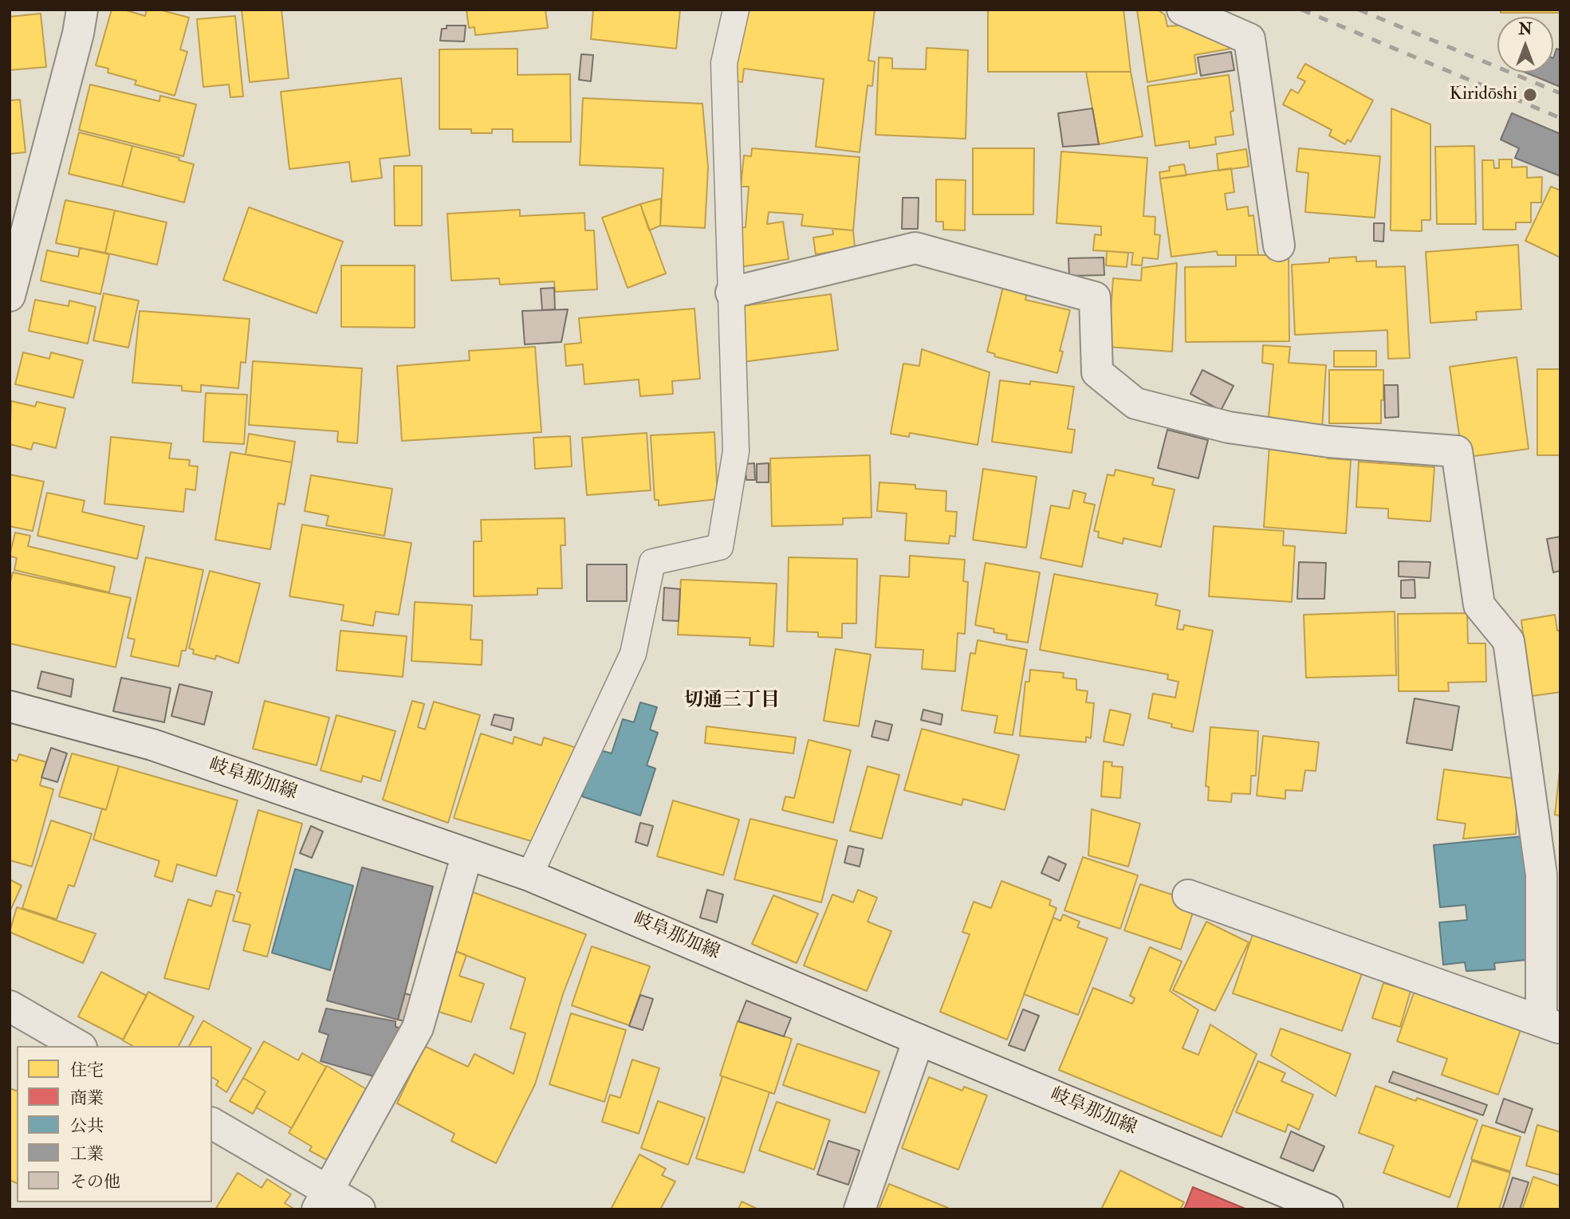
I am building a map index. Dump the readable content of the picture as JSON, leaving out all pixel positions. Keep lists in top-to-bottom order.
{
  "streets": {
    "street": ["岐阜那加線"]
  },
  "districts": ["切通三丁目"],
  "places": ["Kiridōshi"],
  "legend": [
    "住宅",
    "商業",
    "公共",
    "工業",
    "その他"
  ],
  "north": "top"
}
